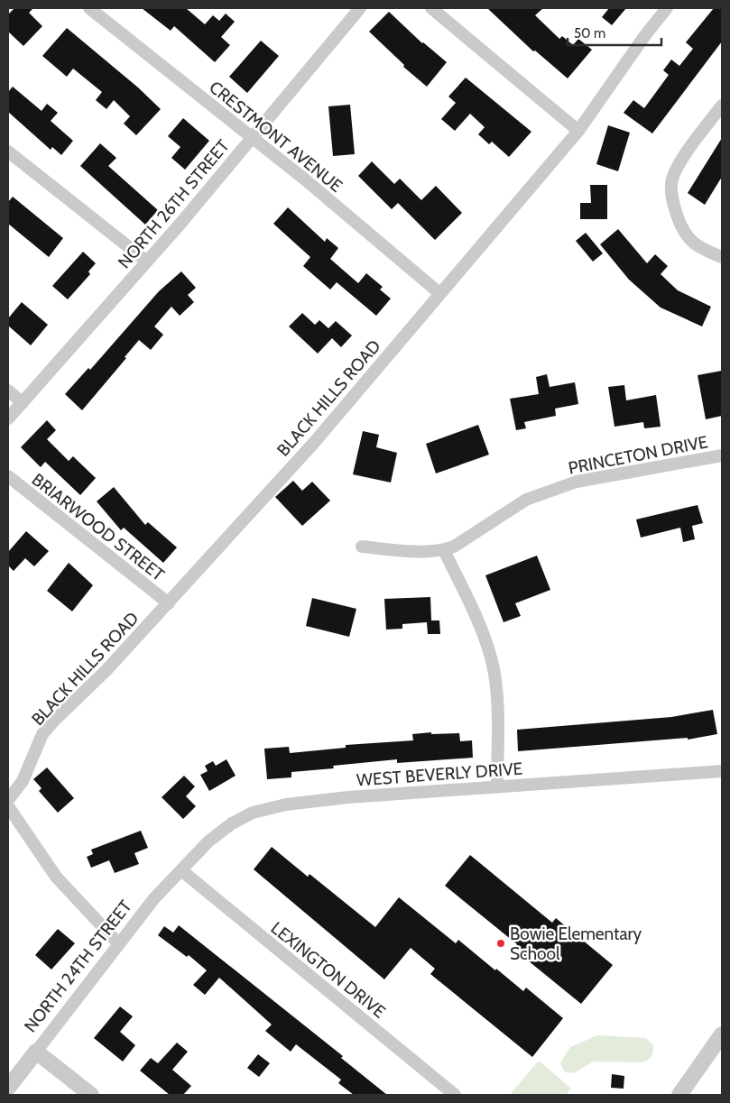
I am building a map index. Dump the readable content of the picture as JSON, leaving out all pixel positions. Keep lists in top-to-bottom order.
{
  "streets": {
    "street": [
      "CRESTMONT AVENUE",
      "NORTH 26TH STREET",
      "BLACK HILLS ROAD",
      "PRINCETON DRIVE",
      "BRIARWOOD STREET",
      "WEST BEVERLY DRIVE",
      "NORTH 24TH STREET",
      "LEXINGTON DRIVE"
    ]
  },
  "crossings": [
    ["CRESTMONT AVENUE", "NORTH 26TH STREET"],
    ["CRESTMONT AVENUE", "BLACK HILLS ROAD"],
    ["BLACK HILLS ROAD", "BRIARWOOD STREET"],
    ["WEST BEVERLY DRIVE", "NORTH 24TH STREET"],
    ["WEST BEVERLY DRIVE", "LEXINGTON DRIVE"],
    ["NORTH 24TH STREET", "LEXINGTON DRIVE"]
  ],
  "places": ["Bowie Elementary School"],
  "scale_bar": "50 m"
}
